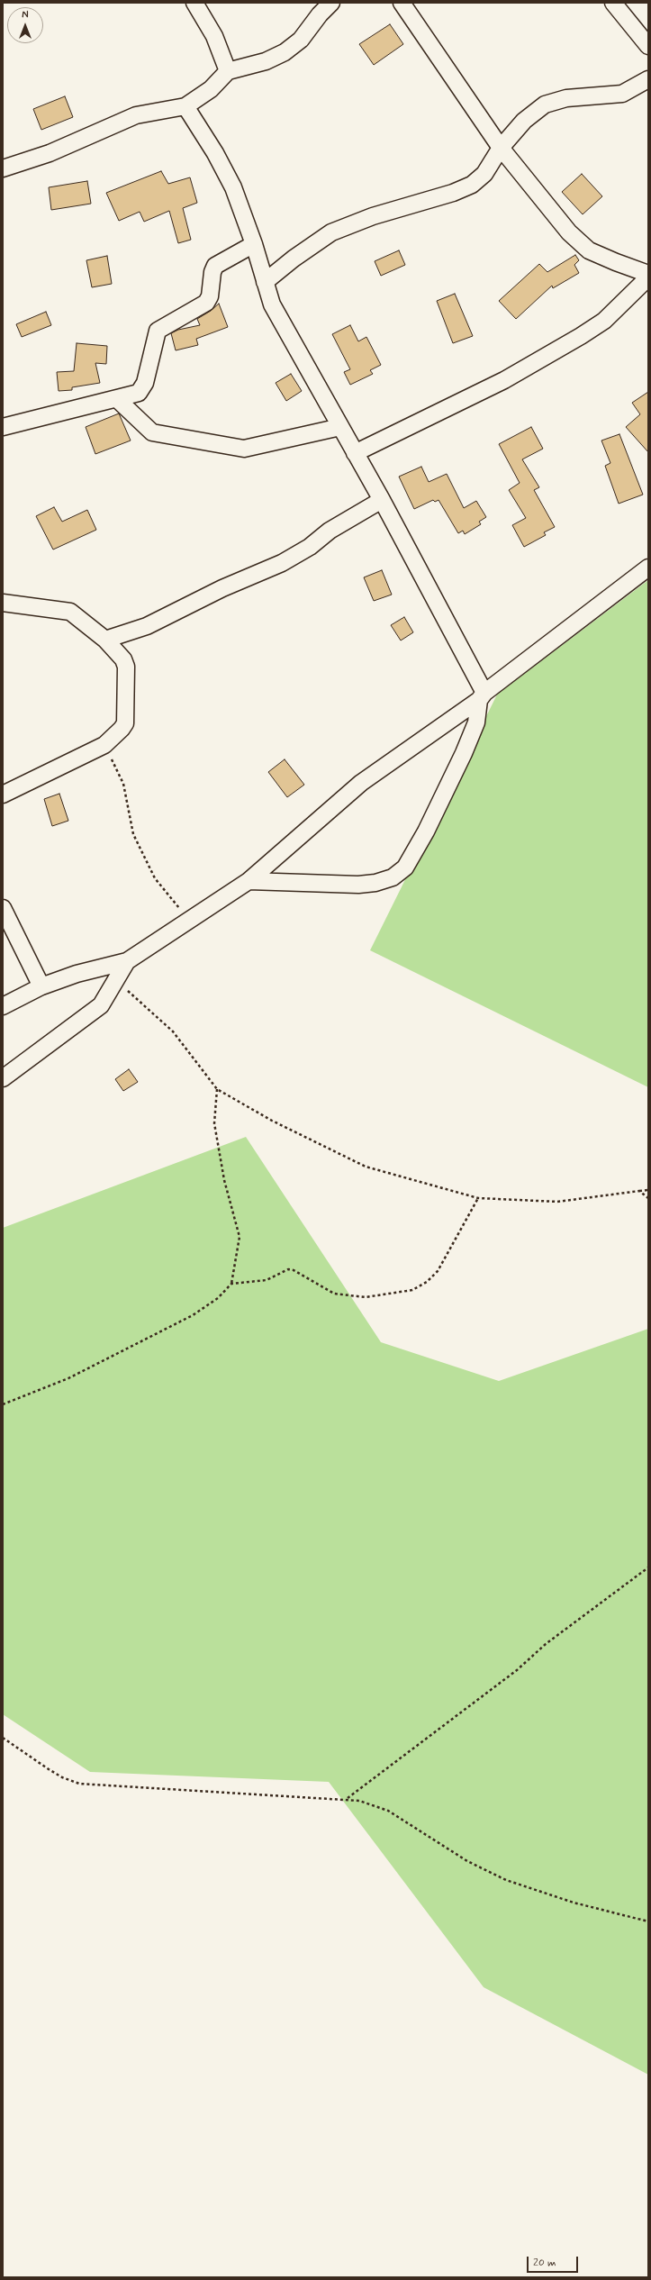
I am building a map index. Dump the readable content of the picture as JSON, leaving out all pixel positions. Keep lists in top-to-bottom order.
{
  "scale_bar": "20 m",
  "north": "top"
}
